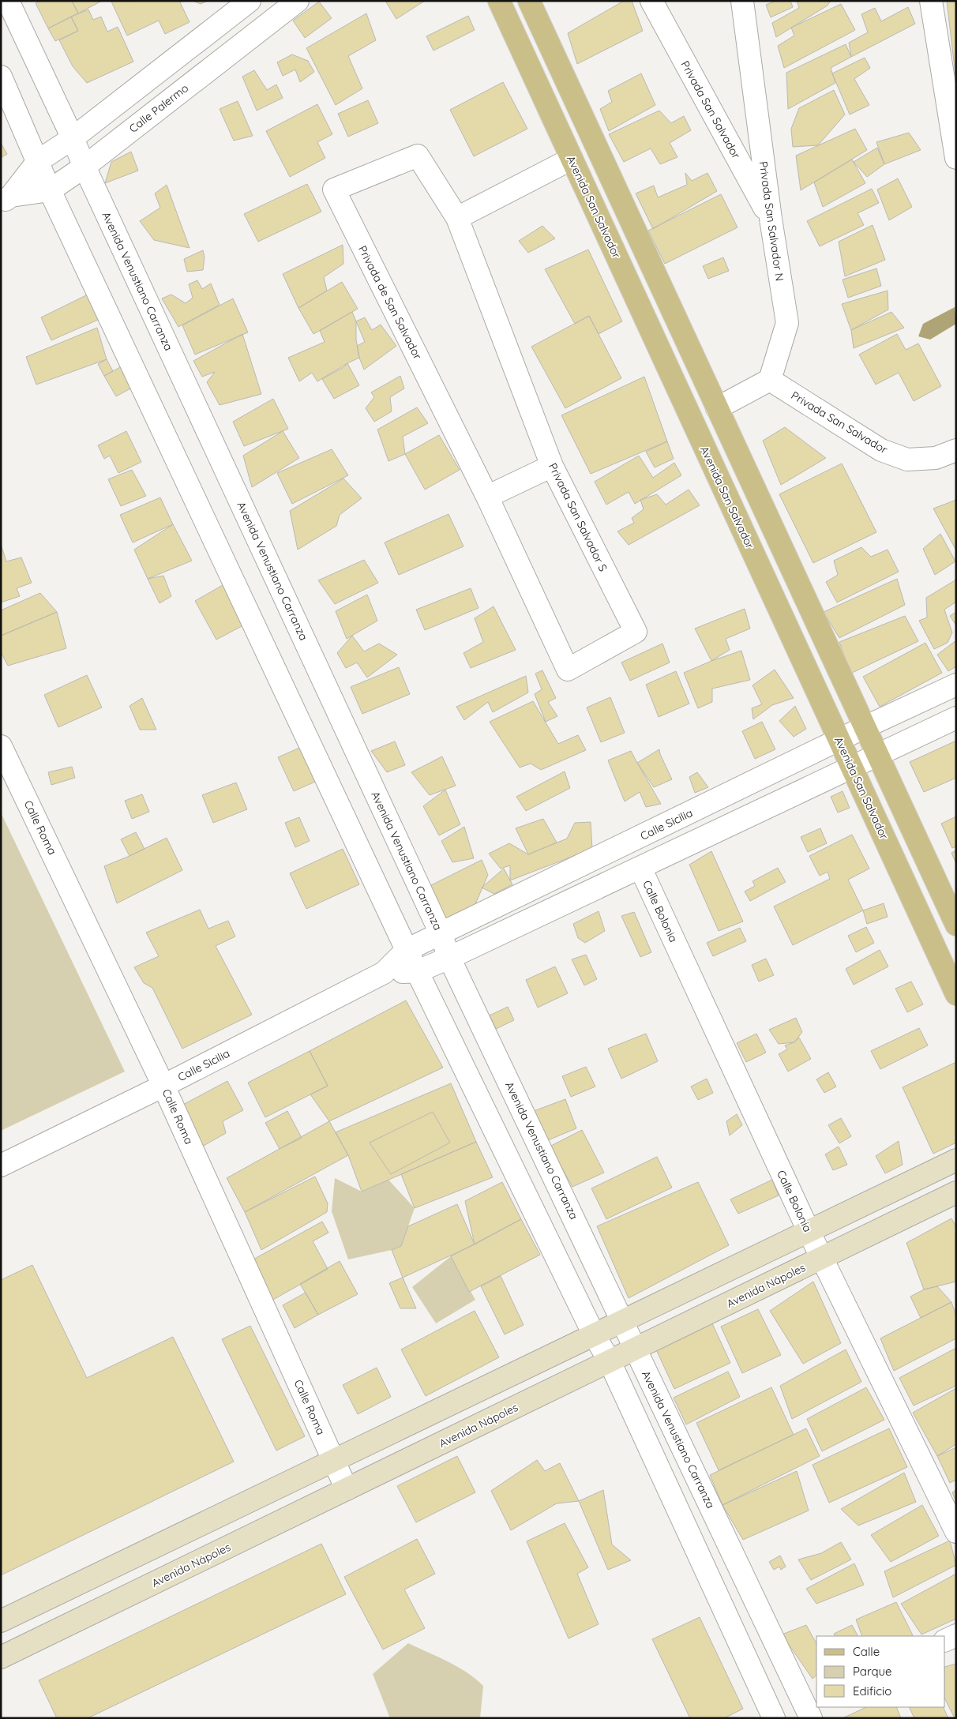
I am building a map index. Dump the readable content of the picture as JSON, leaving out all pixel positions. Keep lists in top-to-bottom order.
{
  "streets": {
    "main road": ["Avenida San Salvador", "Avenida Nápoles"],
    "street": [
      "Calle Palermo",
      "Privada San Salvador",
      "Privada San Salvador N",
      "Avenida Venustiano Carranza",
      "Privada de San Salvador",
      "Privada San Salvador S",
      "Calle Sicilia",
      "Calle Roma",
      "Calle Bolonia"
    ]
  },
  "crossings": [
    ["Calle Palermo", "Avenida Venustiano Carranza"],
    ["Privada San Salvador", "Privada San Salvador N"],
    ["Avenida San Salvador", "Calle Sicilia"],
    ["Avenida Venustiano Carranza", "Calle Sicilia"],
    ["Avenida Venustiano Carranza", "Avenida Nápoles"],
    ["Privada de San Salvador", "Privada San Salvador S"],
    ["Calle Sicilia", "Calle Roma"],
    ["Calle Sicilia", "Calle Bolonia"],
    ["Calle Roma", "Avenida Nápoles"],
    ["Calle Bolonia", "Avenida Nápoles"]
  ],
  "legend": ["Calle", "Parque", "Edificio"]
}
